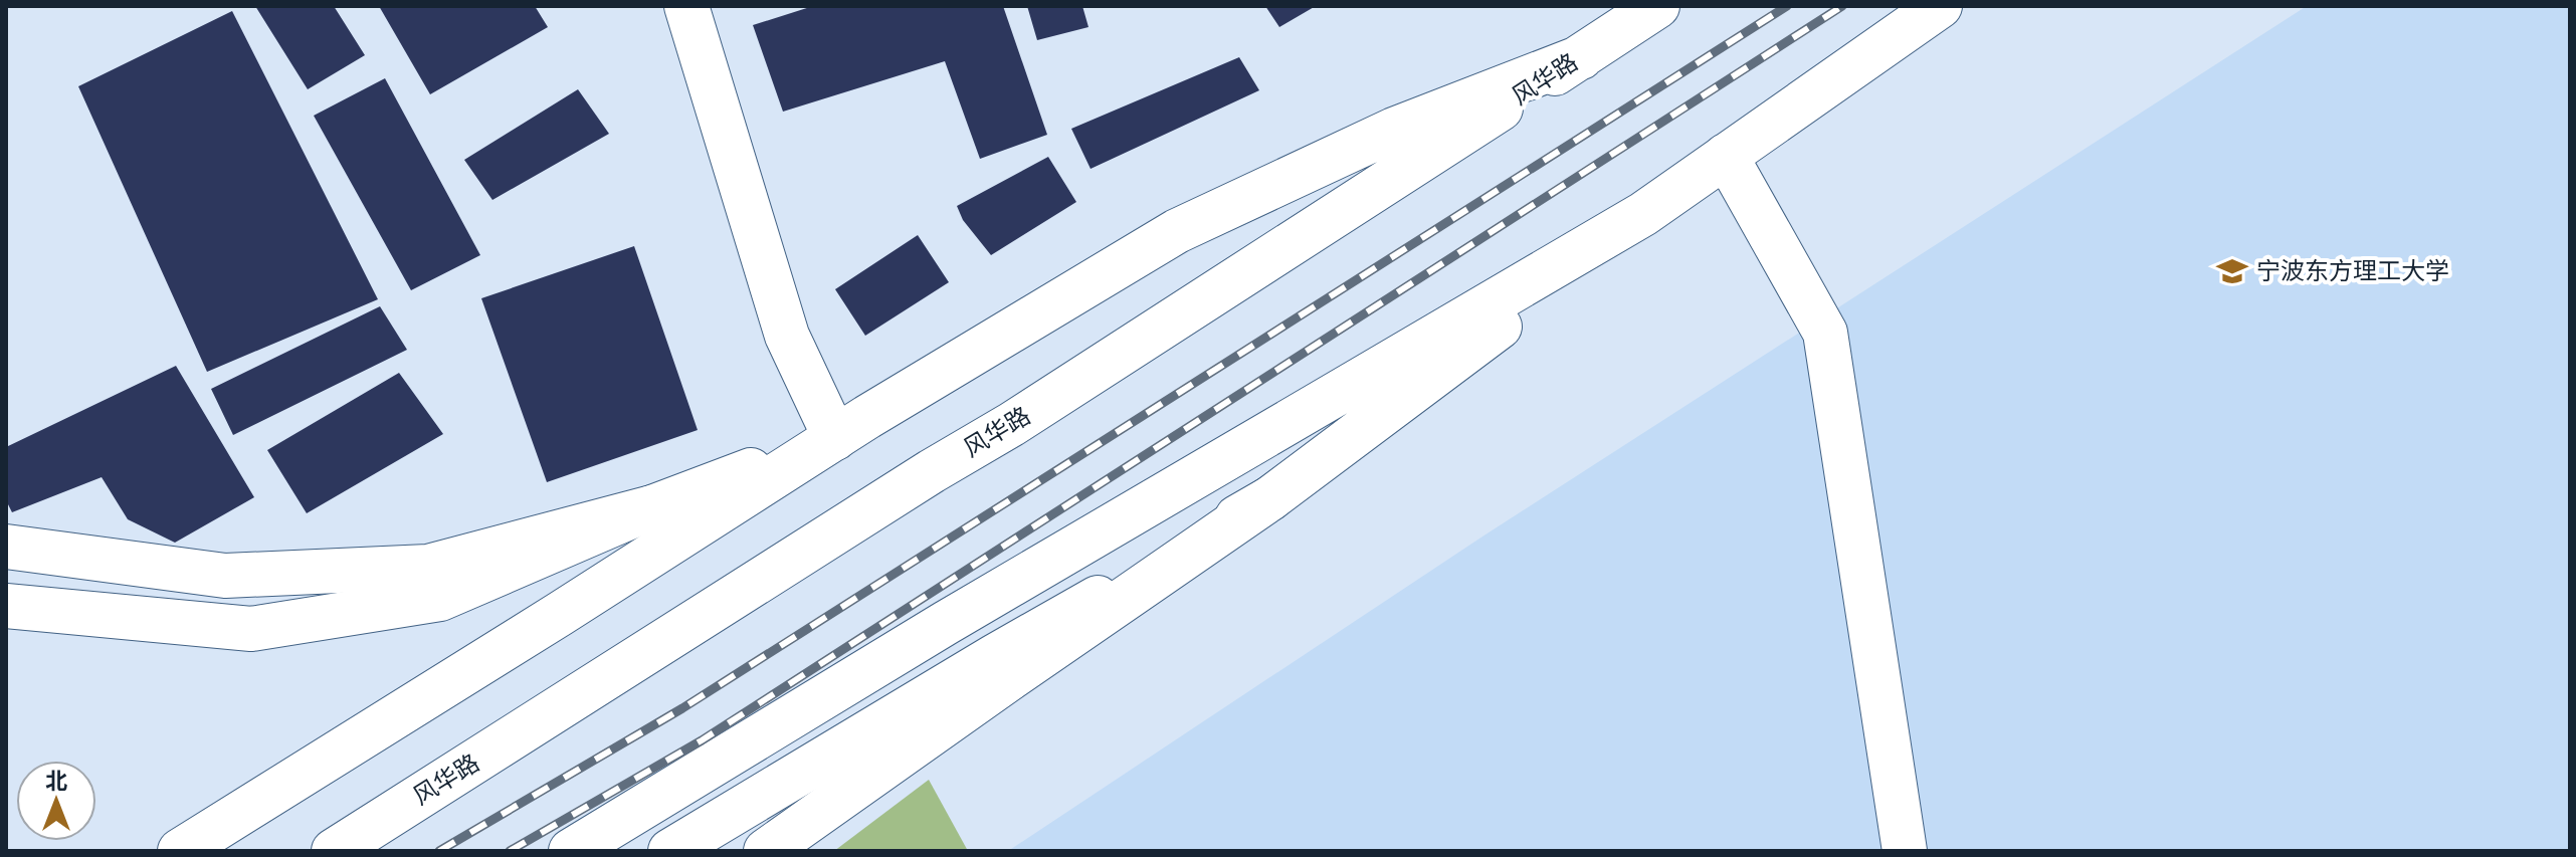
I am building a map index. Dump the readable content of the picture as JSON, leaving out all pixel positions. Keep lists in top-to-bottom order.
{
  "streets": {
    "main road": ["风华路"]
  },
  "places": {
    "school or university": ["宁波东方理工大学"]
  },
  "north": "top"
}
